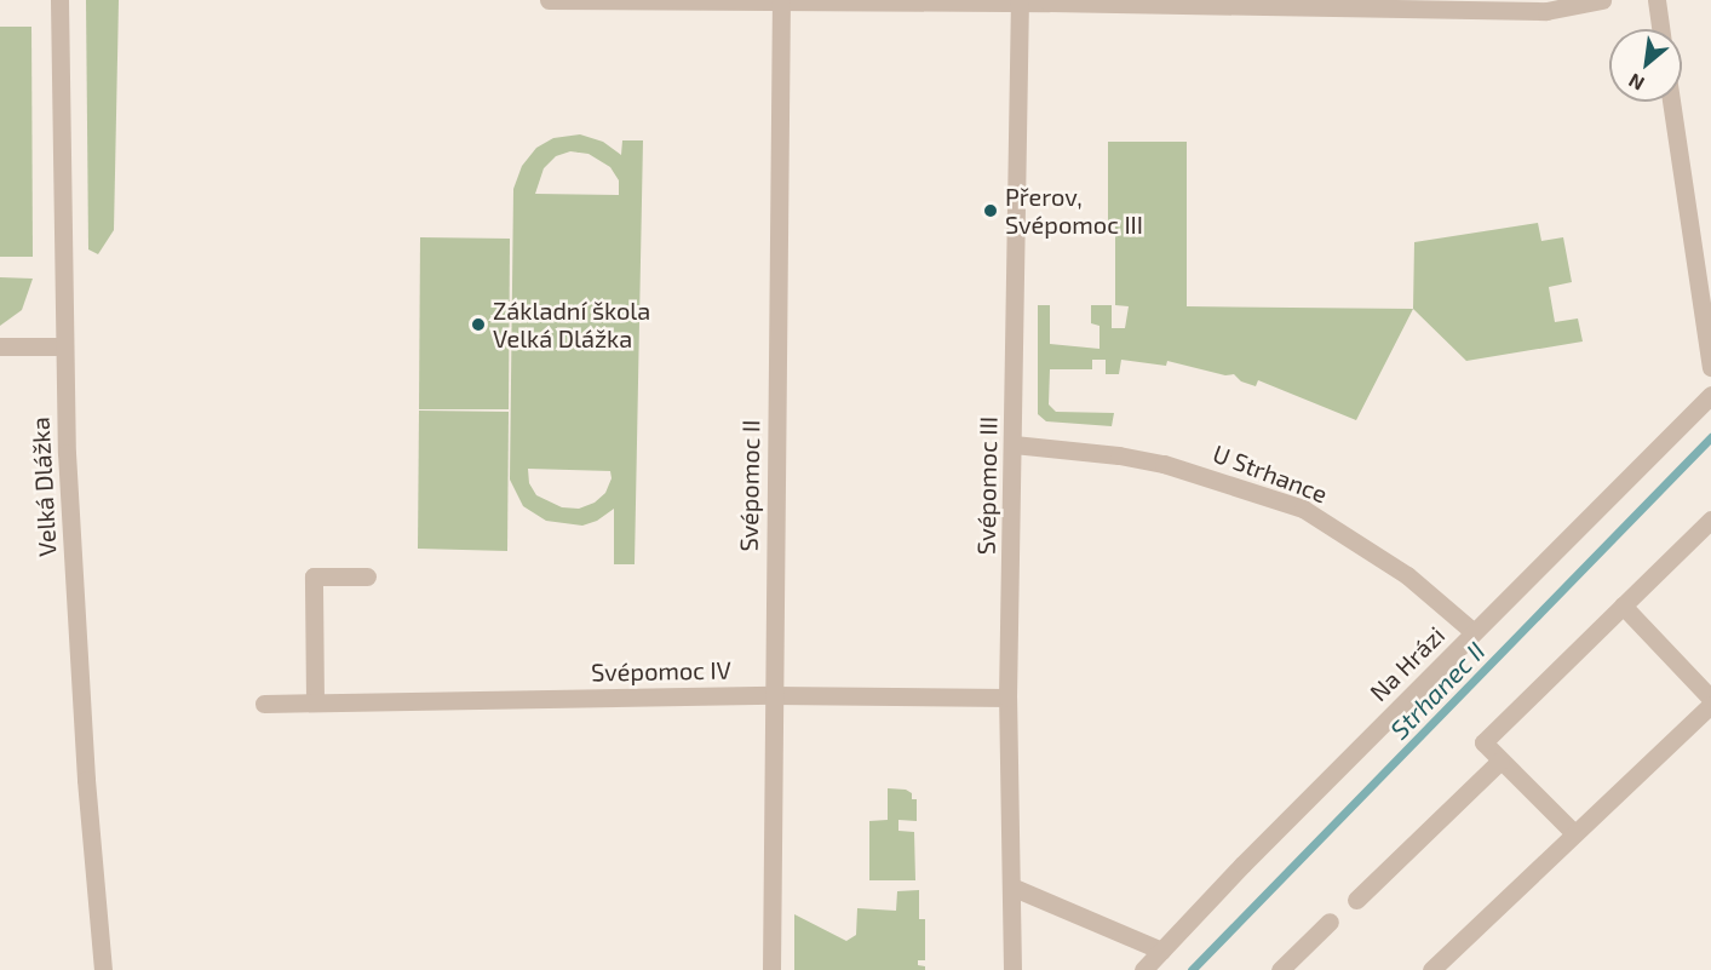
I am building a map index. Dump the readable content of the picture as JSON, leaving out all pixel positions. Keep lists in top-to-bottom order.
{
  "streets": {
    "street": [
      "U Strhance",
      "Svépomoc II",
      "Svépomoc III",
      "Velká Dlážka",
      "Na Hrázi",
      "Svépomoc IV"
    ]
  },
  "crossings": [
    ["U Strhance", "Svépomoc III"],
    ["U Strhance", "Na Hrázi"],
    ["Svépomoc II", "Svépomoc IV"],
    ["Svépomoc III", "Svépomoc IV"]
  ],
  "water": ["Strhanec II"],
  "places": ["Přerov, Svépomoc III", "Základní škola Velká Dlážka"],
  "north": "bottom left"
}
